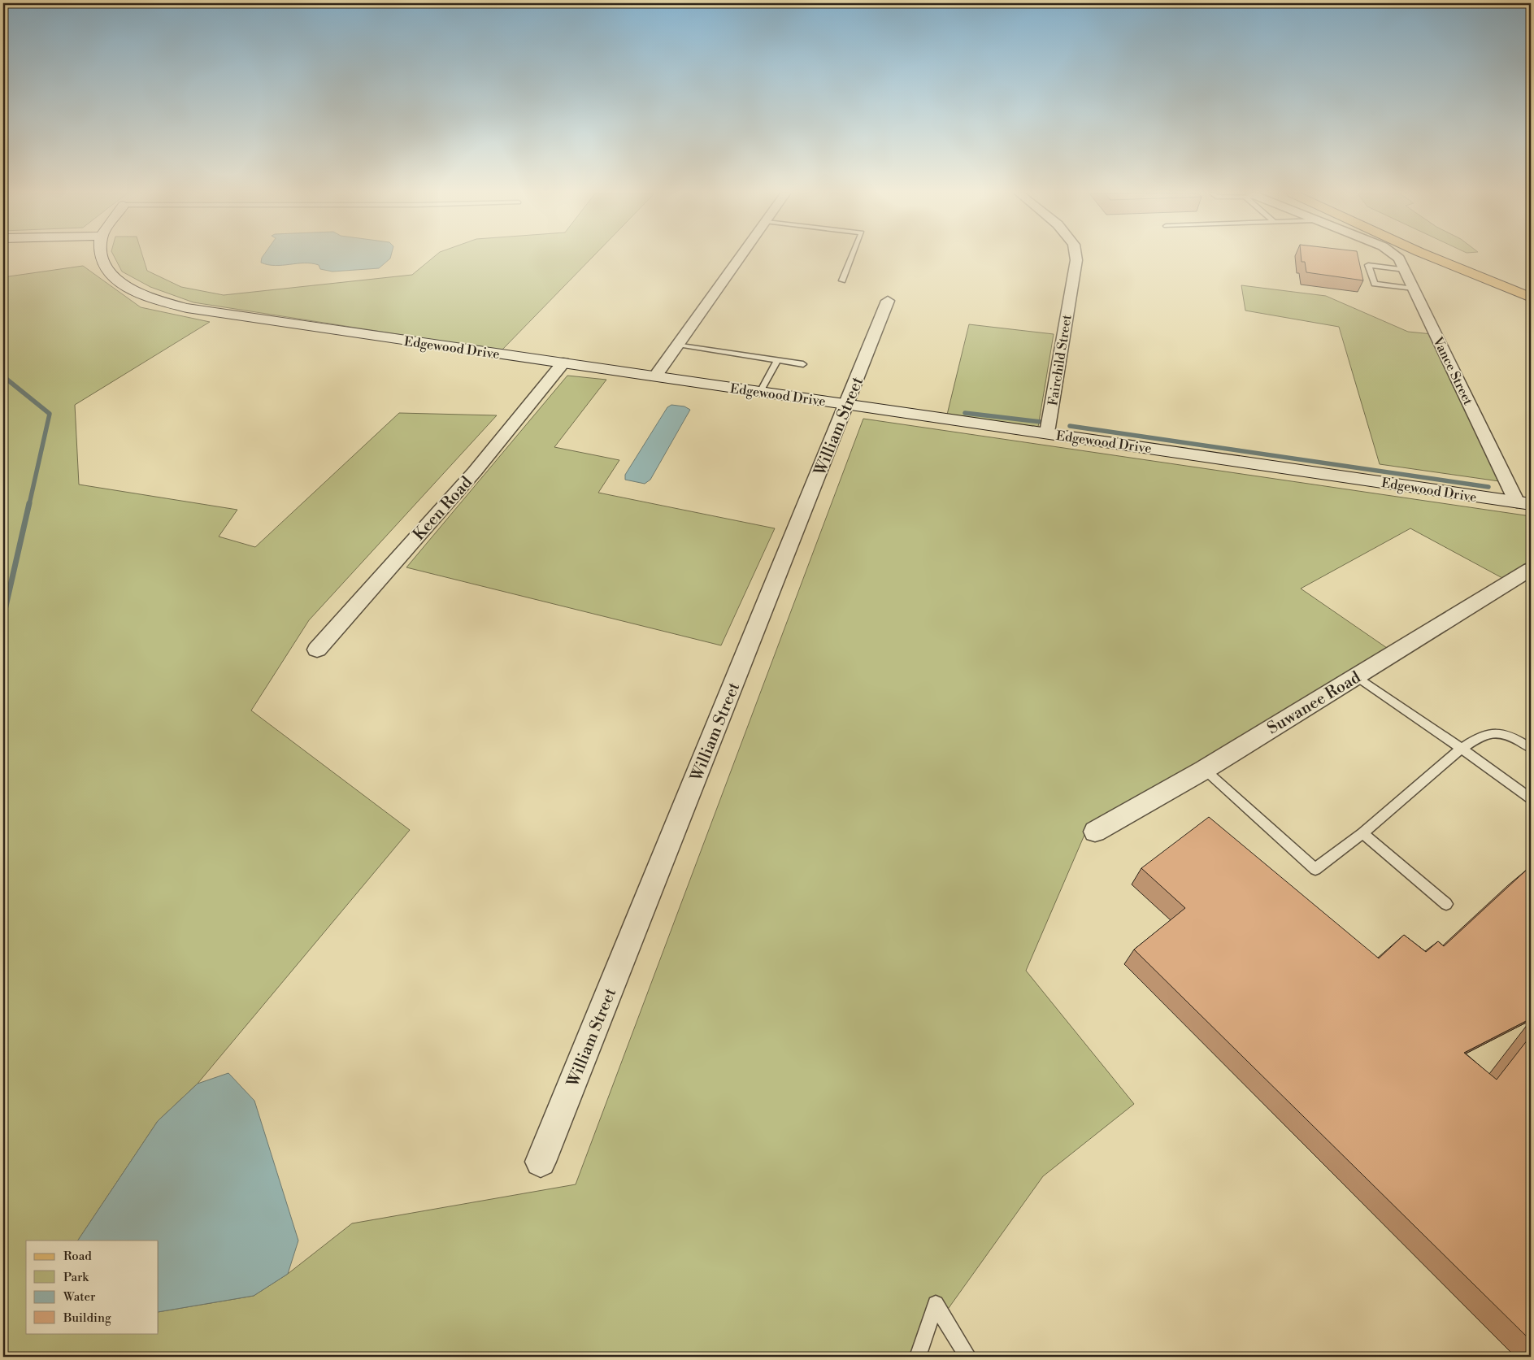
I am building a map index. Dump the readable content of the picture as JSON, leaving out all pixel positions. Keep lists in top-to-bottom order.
{
  "streets": {
    "street": [
      "Edgewood Drive",
      "Fairchild Street",
      "Vance Street",
      "William Street",
      "Keen Road",
      "Suwanee Road"
    ]
  },
  "crossings": [
    ["Edgewood Drive", "Fairchild Street"],
    ["Edgewood Drive", "Vance Street"],
    ["Edgewood Drive", "William Street"],
    ["Edgewood Drive", "Keen Road"]
  ],
  "legend": [
    "Road",
    "Park",
    "Water",
    "Building"
  ]
}
